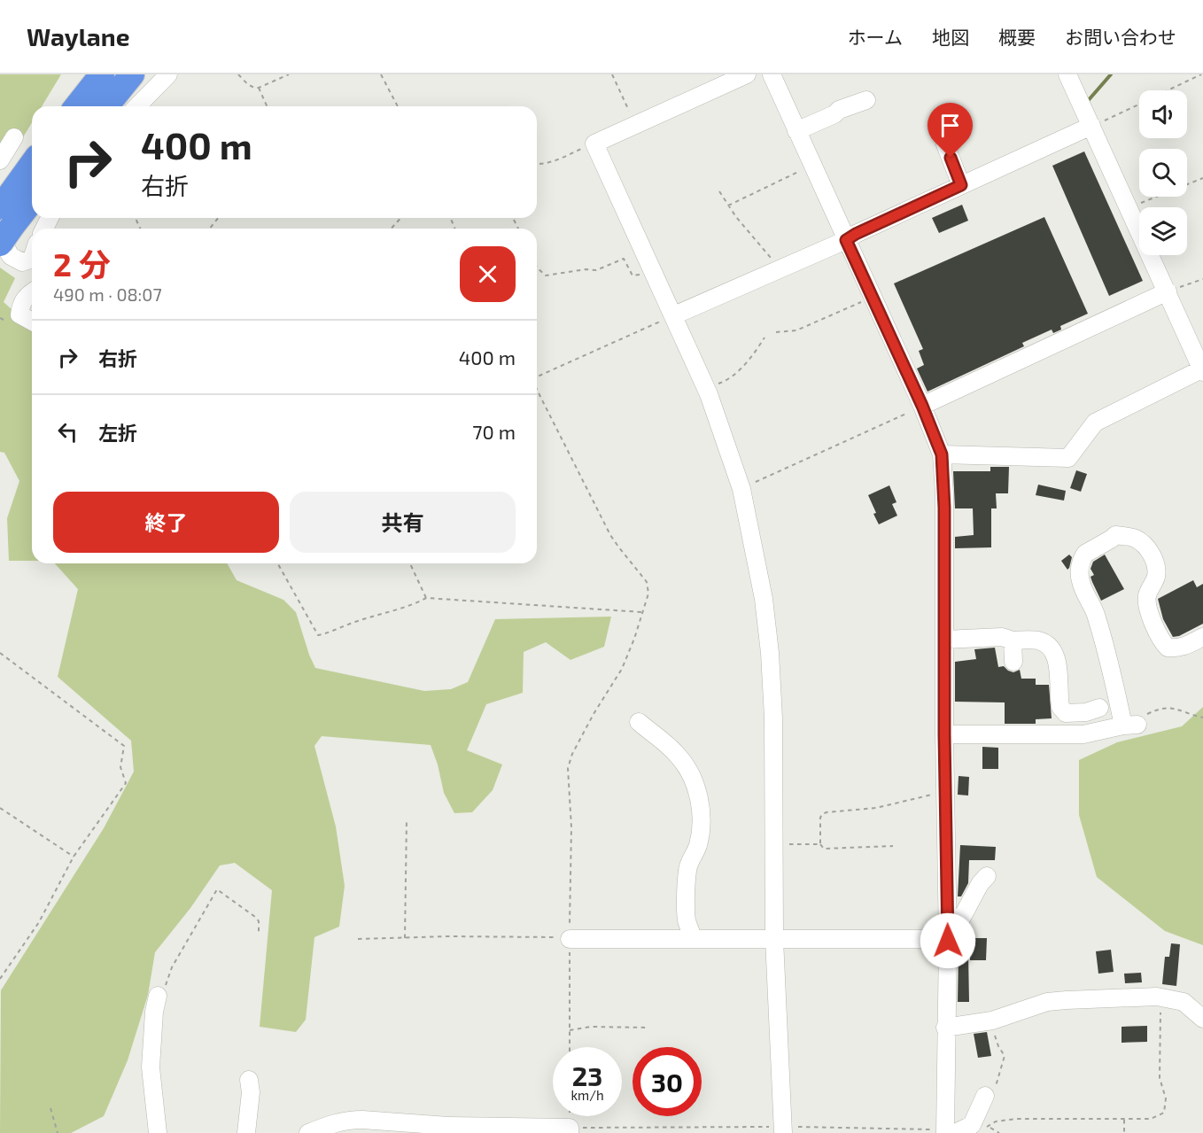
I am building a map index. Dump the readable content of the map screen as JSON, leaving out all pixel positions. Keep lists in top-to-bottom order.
{
  "page": {
    "header": "Waylane",
    "nav": [
      "ホーム",
      "地図",
      "概要",
      "お問い合わせ"
    ],
    "turn": ["400 m", "右折"],
    "heading": ["2 分", "490 m · 08:07"],
    "list": [
      {
        "name": "右折",
        "value": "400 m"
      },
      {
        "name": "左折",
        "value": "70 m"
      }
    ],
    "buttons": ["終了", "共有"],
    "speed": "23 km/h",
    "limit": "30"
  }
}
